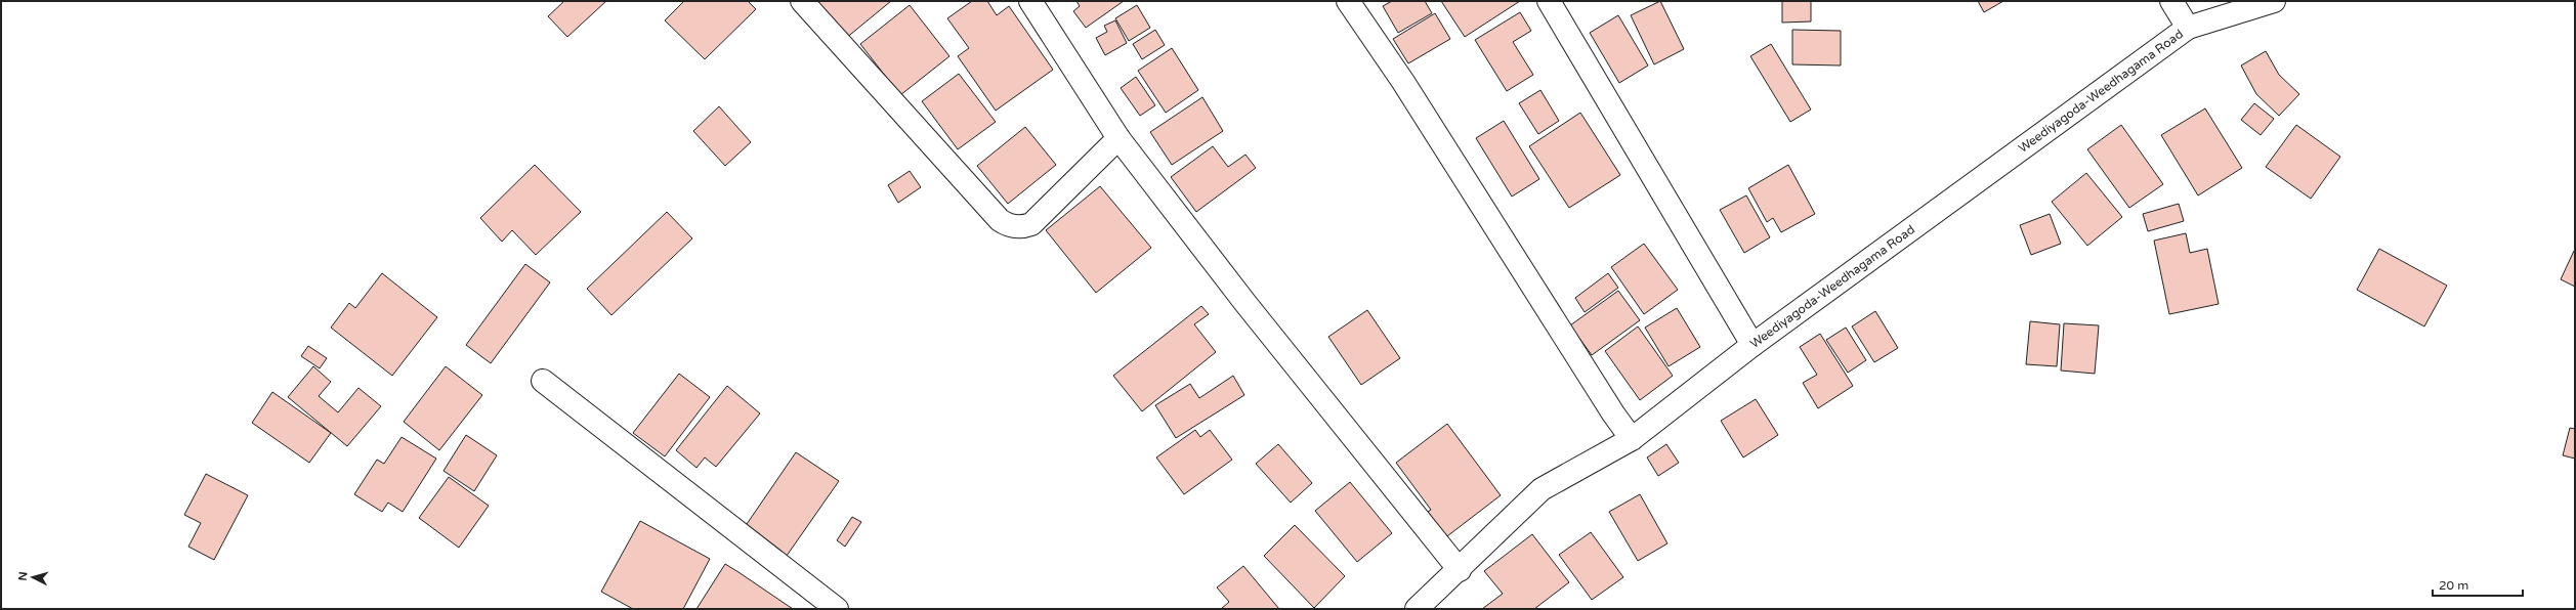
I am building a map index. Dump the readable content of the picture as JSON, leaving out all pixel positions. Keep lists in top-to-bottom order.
{
  "streets": {
    "street": ["Weediyagoda-Weedhagama Road"]
  },
  "scale_bar": "20 m",
  "north": "left"
}
